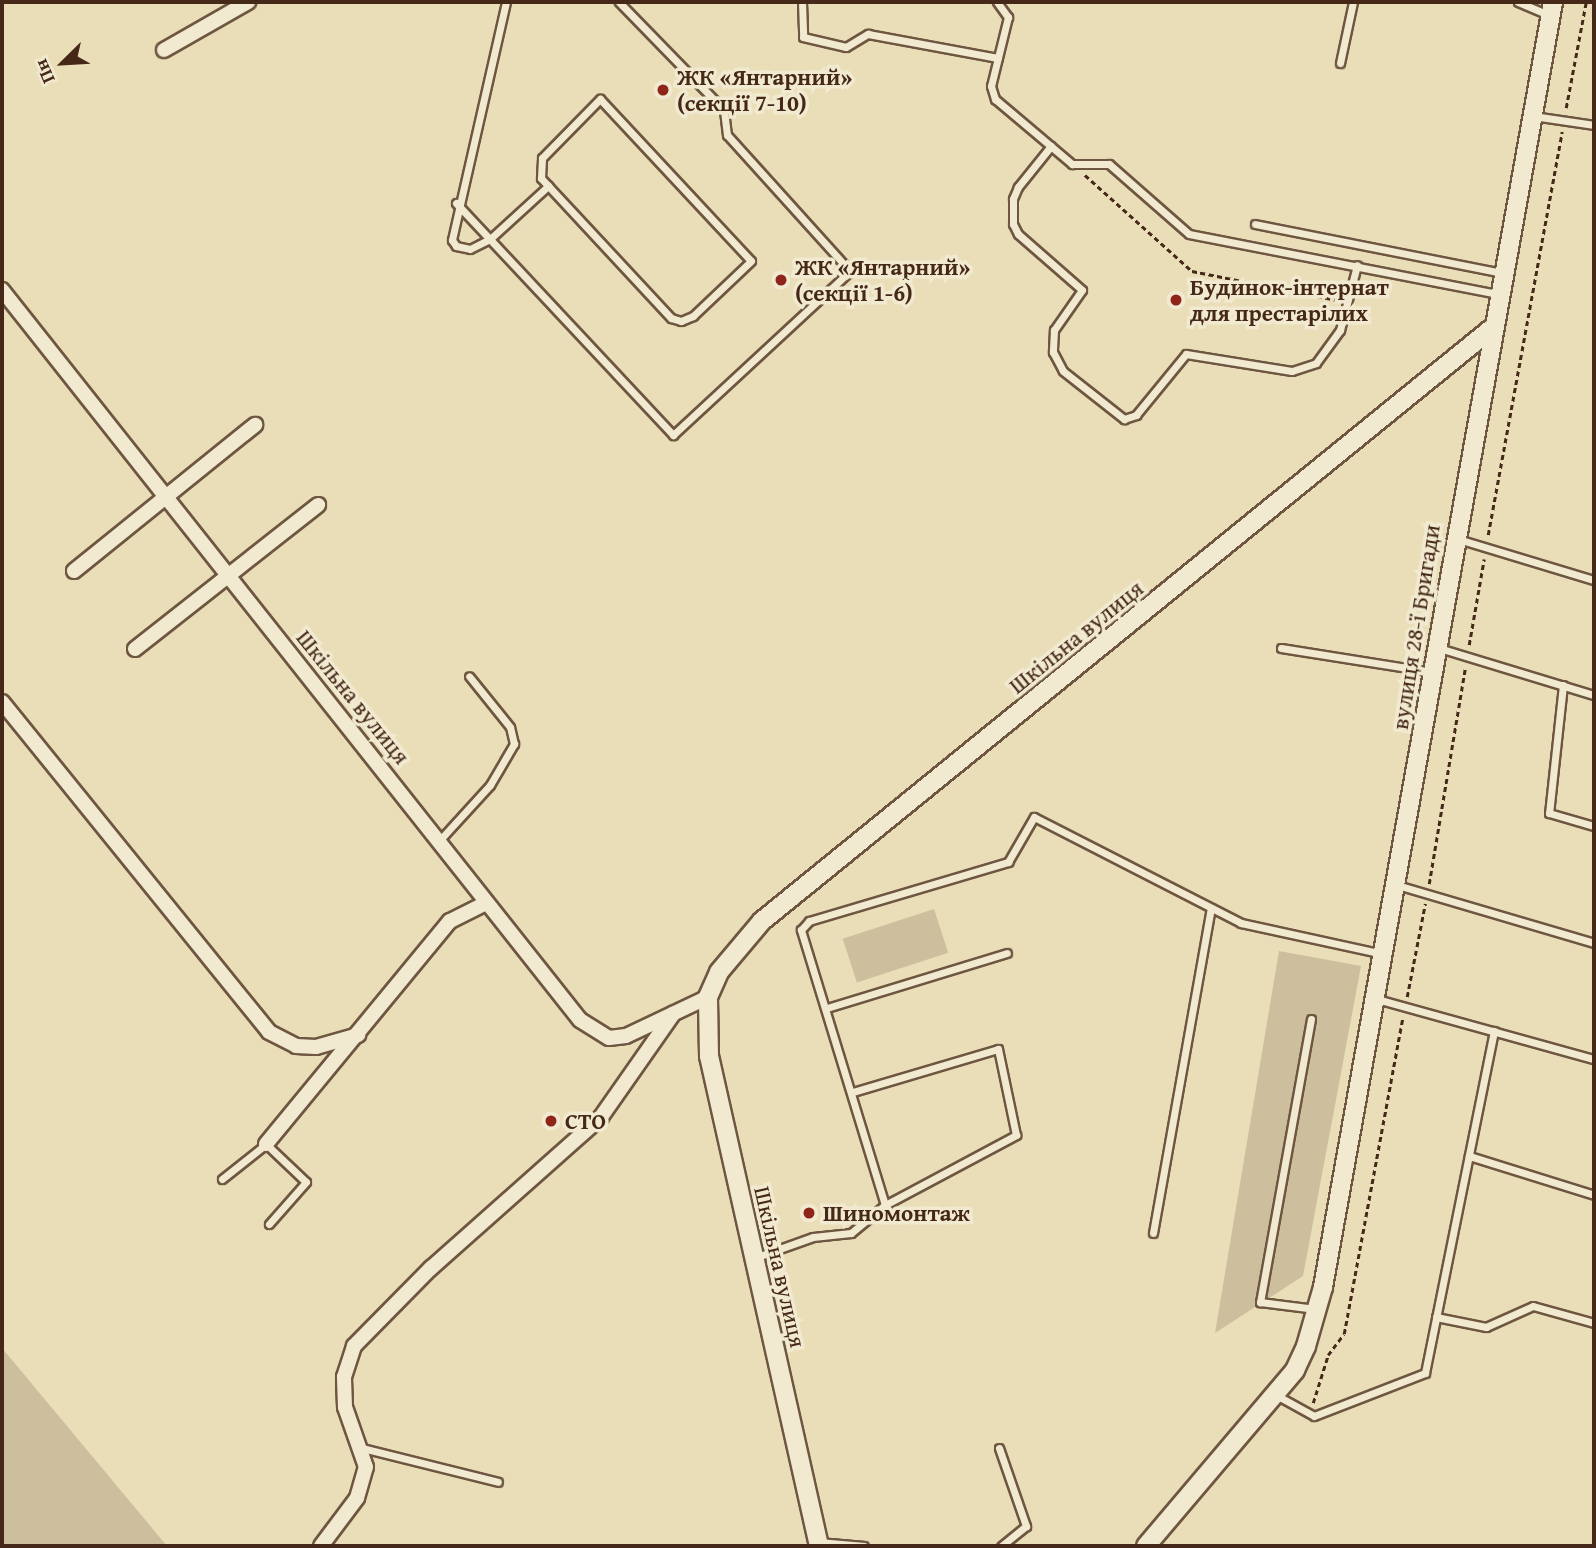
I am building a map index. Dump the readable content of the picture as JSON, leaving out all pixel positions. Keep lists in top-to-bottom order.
{
  "streets": {
    "street": ["вулиця 28-ї Бригади", "Шкільна вулиця"]
  },
  "crossings": [
    ["вулиця 28-ї Бригади", "Шкільна вулиця"]
  ],
  "places": [
    "ЖК «Янтарний» (секції 7-10)",
    "ЖК «Янтарний» (секції 1-6)",
    "Будинок-інтернат для престарілих",
    "СТО",
    "Шиномонтаж"
  ],
  "north": "bottom left"
}
